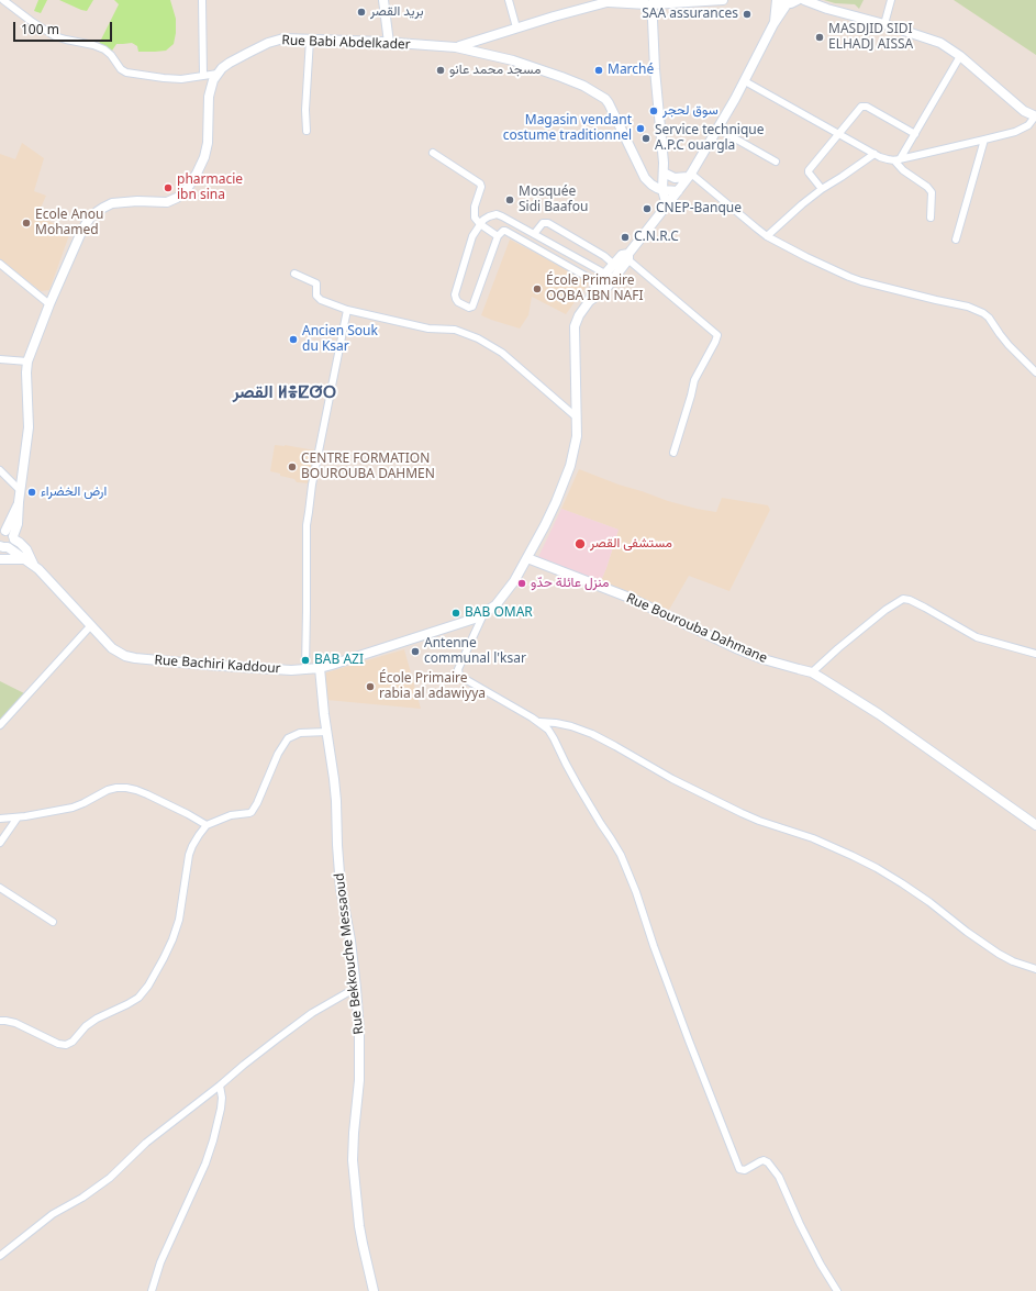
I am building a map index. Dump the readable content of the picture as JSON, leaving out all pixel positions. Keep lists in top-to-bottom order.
{
  "streets": {
    "street": [
      "Rue Babi Abdelkader",
      "Rue Bourouba Dahmane",
      "Rue Bachiri Kaddour",
      "Rue Bekkouche Messaoud"
    ]
  },
  "crossings": [
    ["Rue Bourouba Dahmane", "Rue Bachiri Kaddour"],
    ["Rue Bachiri Kaddour", "Rue Bekkouche Messaoud"]
  ],
  "districts": ["القصر ⵍⴻⵇⵚⵔ"],
  "places": [
    "بريد القصر",
    "SAA assurances",
    "MASDJID SIDI ELHADJ AISSA",
    "مسجد محمد عانو",
    "Marché",
    "سوق لحجر",
    "Magasin vendant costume traditionnel",
    "Service technique A.P.C ouargla",
    "pharmacie ibn sina",
    "Mosquée Sidi Baafou",
    "CNEP-Banque",
    "Ecole Anou Mohamed",
    "C.N.R.C",
    "École Primaire OQBA IBN NAFI",
    "Ancien Souk du Ksar",
    "CENTRE FORMATION BOUROUBA DAHMEN",
    "ارض الخضراء",
    "مستشفى القصر",
    "منزل عائلة حدّو",
    "BAB OMAR",
    "Antenne communal l'ksar",
    "BAB AZI",
    "École Primaire rabia al adawiyya"
  ],
  "scale_bar": "100 m"
}
